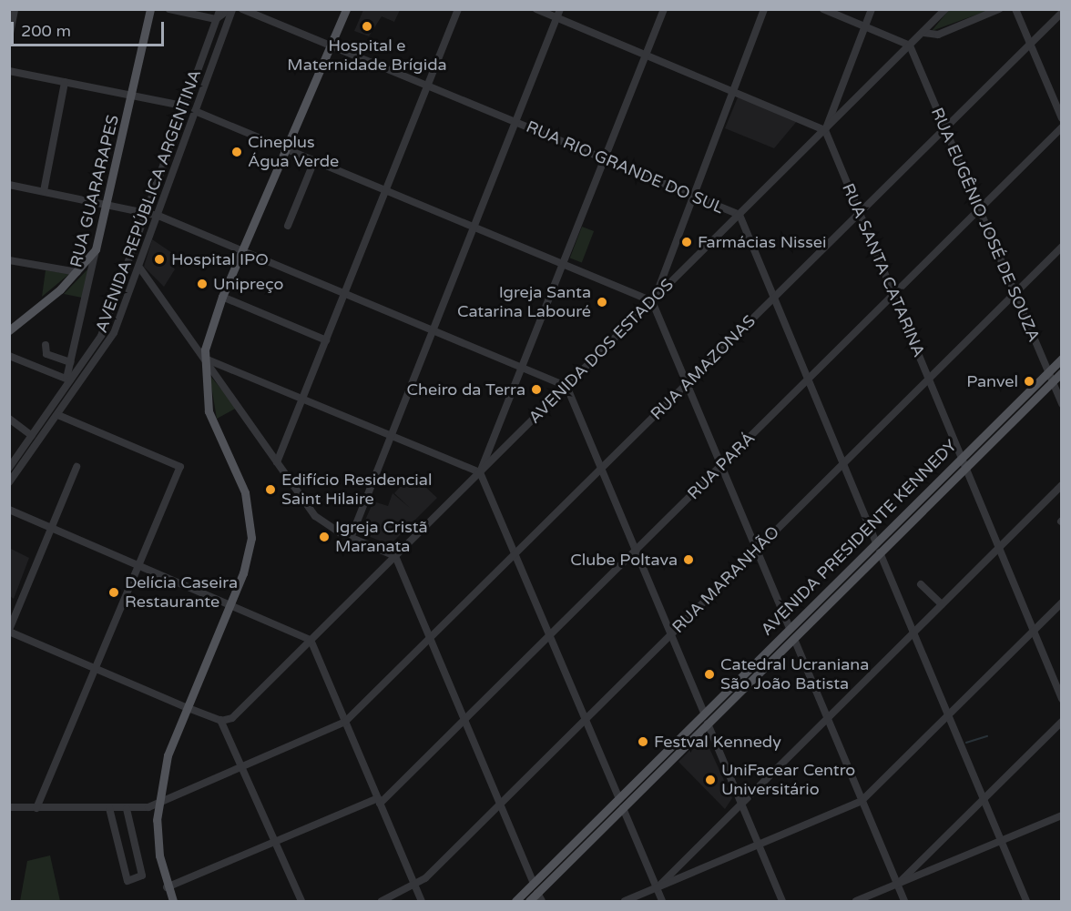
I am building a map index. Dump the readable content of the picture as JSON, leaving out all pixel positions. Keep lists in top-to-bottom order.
{
  "streets": {
    "main road": ["RUA GUARARAPES", "AVENIDA PRESIDENTE KENNEDY"],
    "street": [
      "RUA RIO GRANDE DO SUL",
      "AVENIDA REPÚBLICA ARGENTINA",
      "RUA EUGÊNIO JOSÉ DE SOUZA",
      "RUA SANTA CATARINA",
      "AVENIDA DOS ESTADOS",
      "RUA AMAZONAS",
      "RUA PARÁ",
      "RUA MARANHÃO"
    ]
  },
  "crossings": [
    ["RUA RIO GRANDE DO SUL", "AVENIDA DOS ESTADOS"],
    ["RUA RIO GRANDE DO SUL", "RUA AMAZONAS"],
    ["RUA RIO GRANDE DO SUL", "RUA PARÁ"],
    ["RUA RIO GRANDE DO SUL", "AVENIDA PRESIDENTE KENNEDY"],
    ["RUA RIO GRANDE DO SUL", "RUA MARANHÃO"],
    ["RUA GUARARAPES", "AVENIDA REPÚBLICA ARGENTINA"],
    ["RUA EUGÊNIO JOSÉ DE SOUZA", "AVENIDA DOS ESTADOS"],
    ["RUA EUGÊNIO JOSÉ DE SOUZA", "RUA AMAZONAS"],
    ["RUA EUGÊNIO JOSÉ DE SOUZA", "RUA PARÁ"],
    ["RUA EUGÊNIO JOSÉ DE SOUZA", "AVENIDA PRESIDENTE KENNEDY"],
    ["RUA EUGÊNIO JOSÉ DE SOUZA", "RUA MARANHÃO"],
    ["RUA SANTA CATARINA", "AVENIDA DOS ESTADOS"],
    ["RUA SANTA CATARINA", "RUA AMAZONAS"],
    ["RUA SANTA CATARINA", "RUA PARÁ"],
    ["RUA SANTA CATARINA", "AVENIDA PRESIDENTE KENNEDY"],
    ["RUA SANTA CATARINA", "RUA MARANHÃO"]
  ],
  "places": [
    "Hospital e Maternidade Brígida",
    "Cineplus Água Verde",
    "Farmácias Nissei",
    "Hospital IPO",
    "Unipreço",
    "Igreja Santa Catarina Labouré",
    "Panvel",
    "Cheiro da Terra",
    "Edifício Residencial Saint Hilaire",
    "Igreja Cristã Maranata",
    "Clube Poltava",
    "Delícia Caseira Restaurante",
    "Catedral Ucraniana São João Batista",
    "Festval Kennedy",
    "UniFacear Centro Universitário"
  ],
  "scale_bar": "200 m"
}
